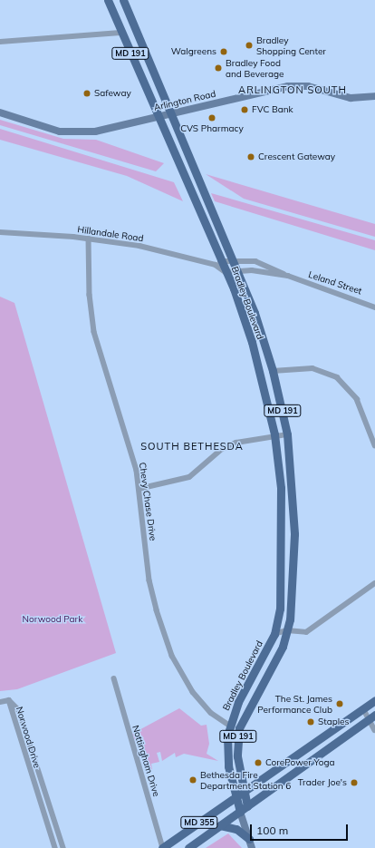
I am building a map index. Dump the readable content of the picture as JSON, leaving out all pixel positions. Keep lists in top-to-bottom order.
{
  "streets": {
    "main road": [
      "MD 191",
      "Arlington Road",
      "Bradley Boulevard",
      "MD 355"
    ],
    "street": [
      "Hillandale Road",
      "Leland Street",
      "Chevy Chase Drive",
      "Norwood Drive",
      "Nottingham Drive"
    ]
  },
  "crossings": [
    ["MD 191", "Bradley Boulevard"],
    ["MD 191", "MD 355"],
    ["Arlington Road", "Bradley Boulevard"],
    ["Hillandale Road", "Leland Street"],
    ["Hillandale Road", "Bradley Boulevard"],
    ["Hillandale Road", "Chevy Chase Drive"],
    ["Leland Street", "Bradley Boulevard"],
    ["Bradley Boulevard", "Chevy Chase Drive"],
    ["Bradley Boulevard", "MD 355"],
    ["Nottingham Drive", "MD 355"]
  ],
  "districts": ["ARLINGTON SOUTH", "SOUTH BETHESDA"],
  "parks": ["Norwood Park"],
  "places": [
    "Bradley Shopping Center",
    "Walgreens",
    "Bradley Food and Beverage",
    "Safeway",
    "FVC Bank",
    "CVS Pharmacy",
    "Crescent Gateway",
    "The St. James Performance Club",
    "Staples",
    "CorePower Yoga",
    "Bethesda Fire Department Station 6",
    "Trader Joe's"
  ],
  "scale_bar": "100 m"
}
